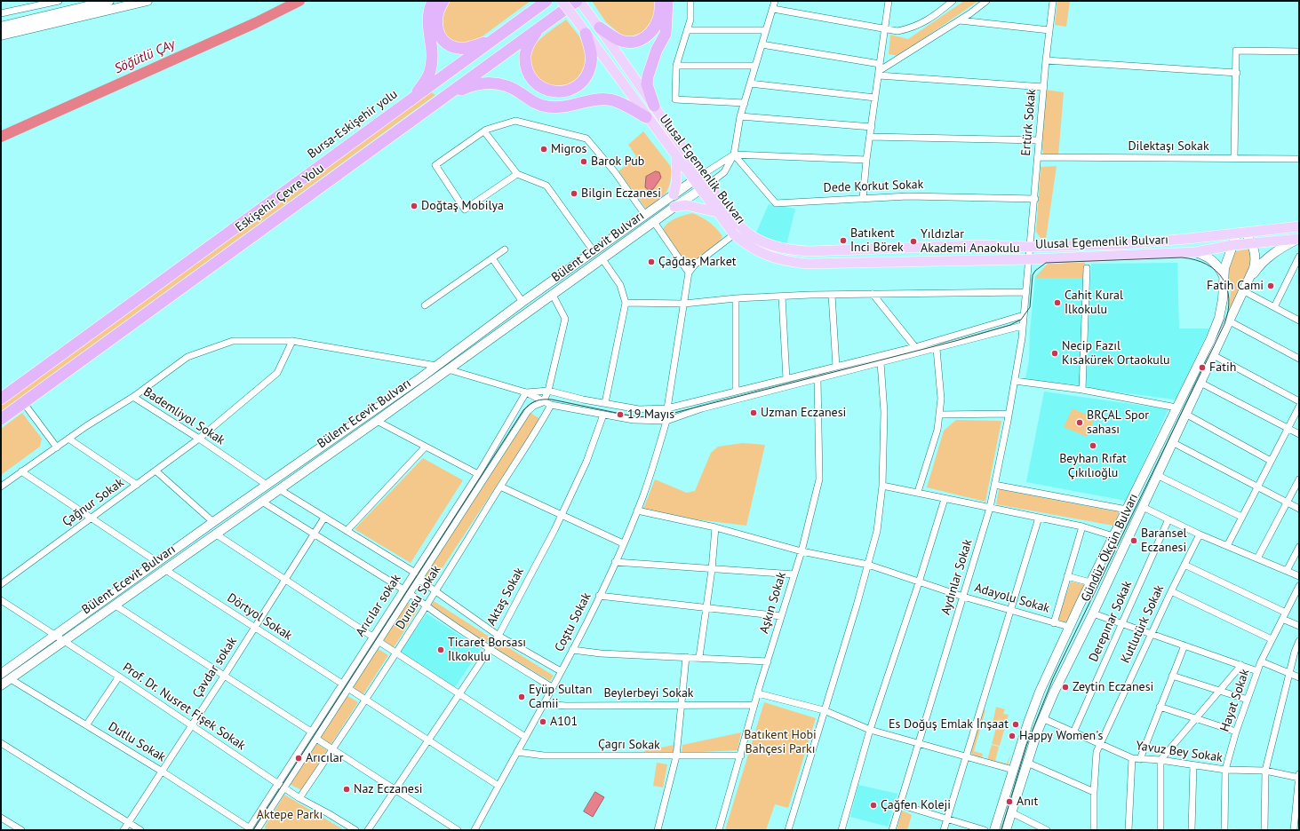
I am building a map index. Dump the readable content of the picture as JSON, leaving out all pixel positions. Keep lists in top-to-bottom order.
{
  "streets": {
    "highway": ["Bursa-Eskişehir yolu", "Eskişehir Çevre Yolu"],
    "main road": ["Ulusal Egemenlik Bulvarı", "Bülent Ecevit Bulvarı", "Gündüz Ökçün Bulvarı"],
    "street": [
      "Ertürk Sokak",
      "Dilektaşı Sokak",
      "Dede Korkut Sokak",
      "Bademliyol Sokak",
      "Çağnur Sokak",
      "Aydınlar Sokak",
      "Aktaş Sokak",
      "Durusu Sokak",
      "Adayolu Sokak",
      "Aşkın Sokak",
      "Arıcılar sokak",
      "Dörtyol Sokak",
      "Derepınar Sokak",
      "Coştu Sokak",
      "Kutlutürk Sokak",
      "Çavdar sokak",
      "Beylerbeyi Sokak",
      "Hayat Sokak",
      "Prof. Dr. Nusret Fişek Sokak",
      "Dutlu Sokak",
      "Çagrı Sokak",
      "Yavuz Bey Sokak"
    ]
  },
  "crossings": [
    ["Ertürk Sokak", "Dilektaşı Sokak"],
    ["Ertürk Sokak", "Ulusal Egemenlik Bulvarı"],
    ["Ertürk Sokak", "Dede Korkut Sokak"],
    ["Ertürk Sokak", "Aydınlar Sokak"],
    ["Ulusal Egemenlik Bulvarı", "Bülent Ecevit Bulvarı"],
    ["Ulusal Egemenlik Bulvarı", "Gündüz Ökçün Bulvarı"],
    ["Dede Korkut Sokak", "Bülent Ecevit Bulvarı"],
    ["Bülent Ecevit Bulvarı", "Bademliyol Sokak"],
    ["Bülent Ecevit Bulvarı", "Dörtyol Sokak"],
    ["Bülent Ecevit Bulvarı", "Prof. Dr. Nusret Fişek Sokak"],
    ["Bülent Ecevit Bulvarı", "Dutlu Sokak"],
    ["Bademliyol Sokak", "Çağnur Sokak"],
    ["Gündüz Ökçün Bulvarı", "Adayolu Sokak"],
    ["Gündüz Ökçün Bulvarı", "Yavuz Bey Sokak"],
    ["Aydınlar Sokak", "Adayolu Sokak"],
    ["Durusu Sokak", "Prof. Dr. Nusret Fişek Sokak"],
    ["Adayolu Sokak", "Aşkın Sokak"],
    ["Aşkın Sokak", "Beylerbeyi Sokak"],
    ["Aşkın Sokak", "Çagrı Sokak"],
    ["Arıcılar sokak", "Dörtyol Sokak"],
    ["Arıcılar sokak", "Prof. Dr. Nusret Fişek Sokak"],
    ["Arıcılar sokak", "Dutlu Sokak"],
    ["Dörtyol Sokak", "Çavdar sokak"],
    ["Derepınar Sokak", "Yavuz Bey Sokak"],
    ["Coştu Sokak", "Beylerbeyi Sokak"],
    ["Coştu Sokak", "Çagrı Sokak"],
    ["Kutlutürk Sokak", "Yavuz Bey Sokak"],
    ["Çavdar sokak", "Prof. Dr. Nusret Fişek Sokak"],
    ["Çavdar sokak", "Dutlu Sokak"],
    ["Hayat Sokak", "Yavuz Bey Sokak"]
  ],
  "water": ["Söğütlü ÇAy"],
  "parks": ["Batıkent Hobi Bahçesi Parkı", "Aktepe Parkı"],
  "places": [
    "Migros",
    "Barok Pub",
    "Bilgin Eczanesi",
    "Doğtaş Mobilya",
    "Batıkent İnci Börek",
    "Yıldızlar Akademi Anaokulu",
    "Çağdaş Market",
    "Fatih Cami",
    "Cahit Kural İlkokulu",
    "Necip Fazıl Kısakürek Ortaokulu",
    "Fatih",
    "Uzman Eczanesi",
    "19 Mayıs",
    "BRÇAL Spor sahası",
    "Beyhan Rıfat Çıkılıoğlu",
    "Baransel Eczanesi",
    "Ticaret Borsası İlkokulu",
    "Zeytin Eczanesi",
    "Eyüp Sultan Camii",
    "A101",
    "Es Doğuş Emlak İnşaat",
    "Happy Women's",
    "Arıcılar",
    "Naz Eczanesi",
    "Anıt",
    "Çağfen Koleji"
  ]
}
